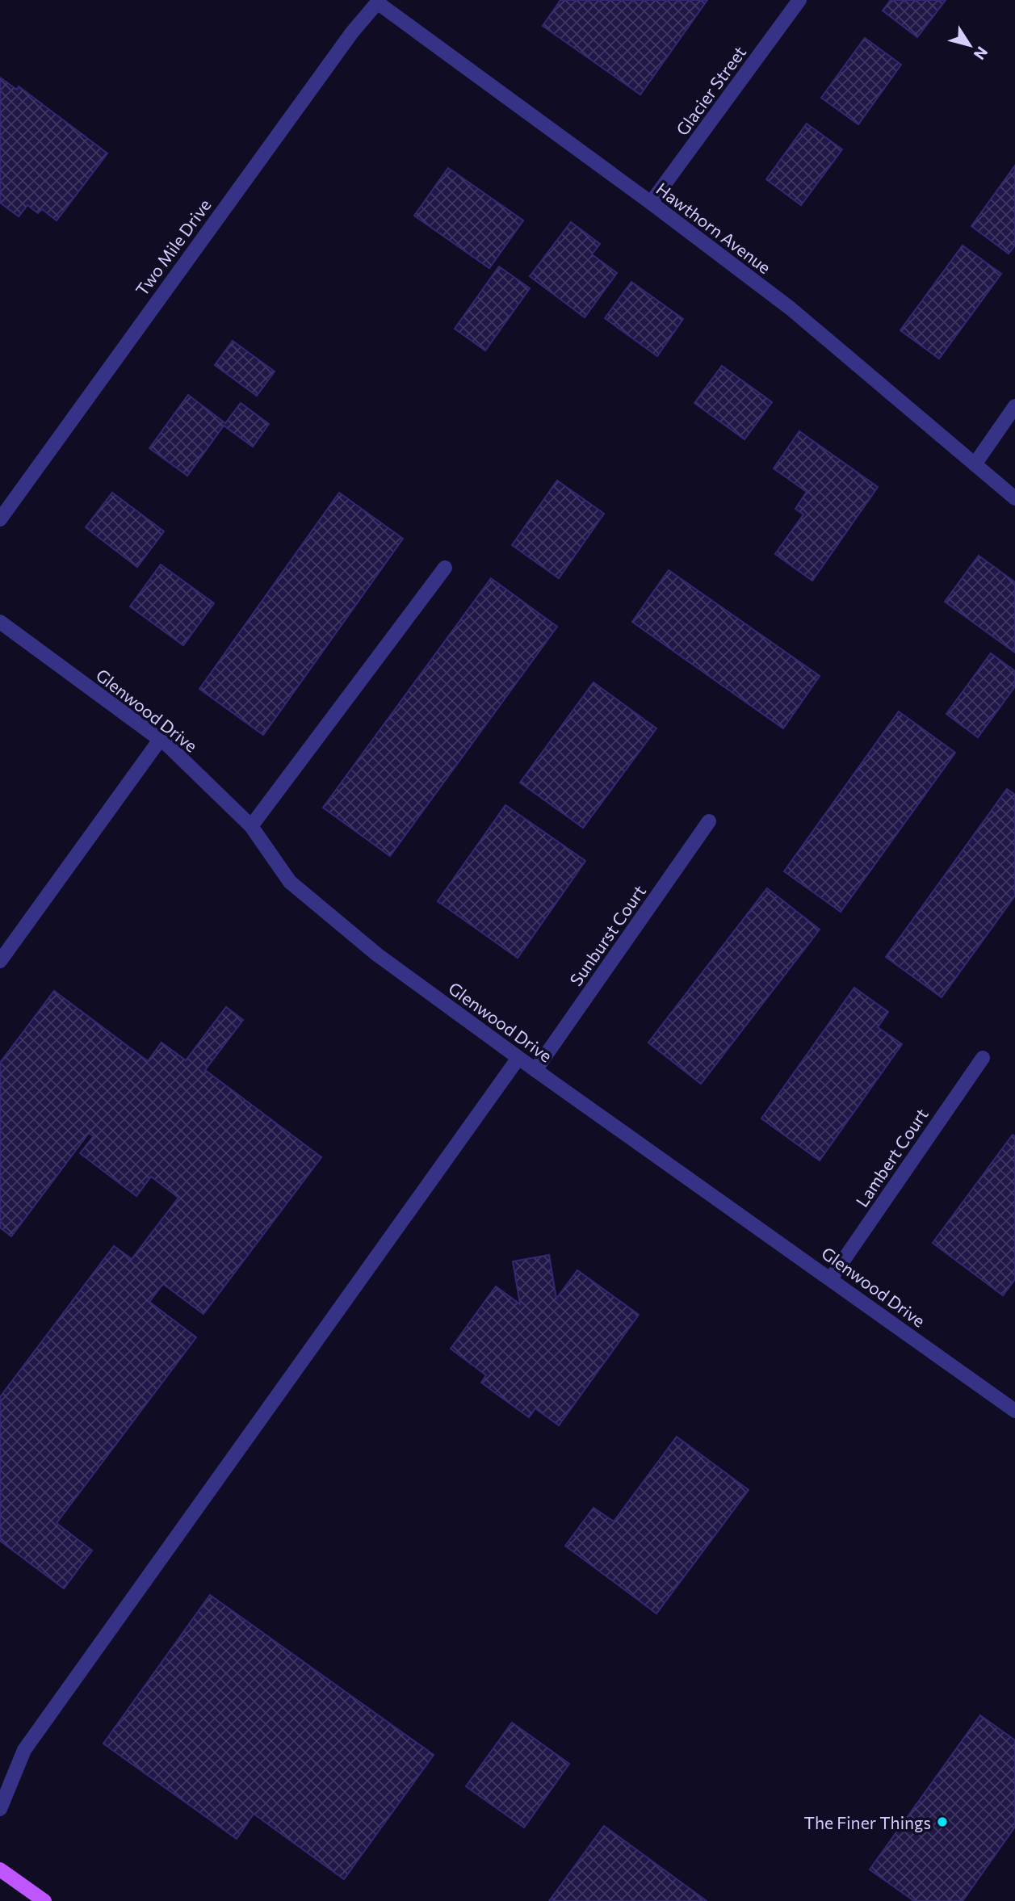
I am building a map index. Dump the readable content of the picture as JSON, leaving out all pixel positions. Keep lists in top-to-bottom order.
{
  "streets": {
    "street": [
      "Glacier Street",
      "Hawthorn Avenue",
      "Two Mile Drive",
      "Glenwood Drive",
      "Sunburst Court",
      "Lambert Court"
    ]
  },
  "crossings": [
    ["Glacier Street", "Hawthorn Avenue"],
    ["Hawthorn Avenue", "Two Mile Drive"],
    ["Glenwood Drive", "Sunburst Court"],
    ["Glenwood Drive", "Lambert Court"]
  ],
  "places": ["The Finer Things"],
  "north": "bottom right"
}
